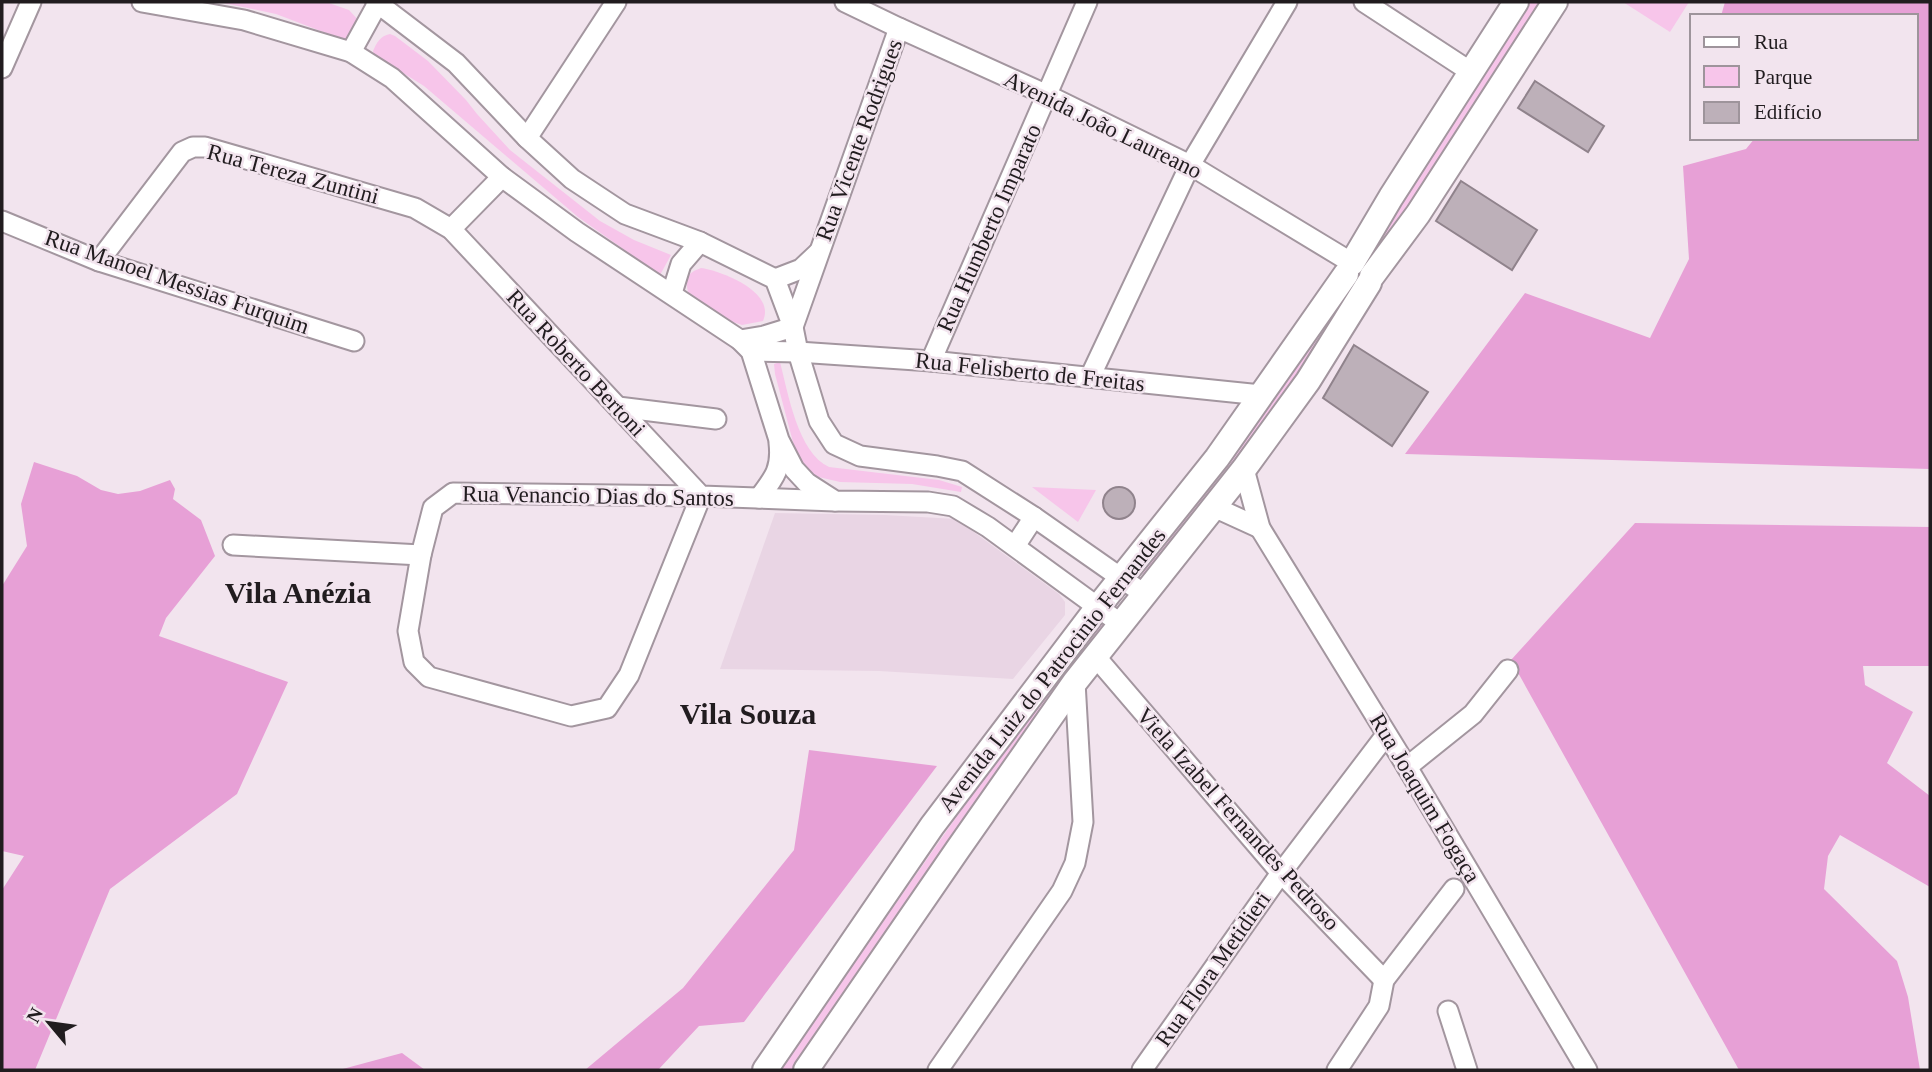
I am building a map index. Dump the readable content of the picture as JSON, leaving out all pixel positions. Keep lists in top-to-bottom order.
{
  "streets": {
    "main road": ["Avenida Luiz do Patrocinio Fernandes"],
    "street": [
      "Avenida João Laureano",
      "Rua Vicente Rodrigues",
      "Rua Tereza Zuntini",
      "Rua Humberto Imparato",
      "Rua Manoel Messias Furquim",
      "Rua Roberto Bertoni",
      "Rua Felisberto de Freitas",
      "Rua Venancio Dias do Santos",
      "Rua Joaquim Fogaça",
      "Viela Izabel Fernandes Pedroso",
      "Rua Flora Metidieri"
    ]
  },
  "crossings": [
    ["Avenida João Laureano", "Rua Vicente Rodrigues"],
    ["Avenida João Laureano", "Rua Humberto Imparato"],
    ["Avenida João Laureano", "Avenida Luiz do Patrocinio Fernandes"],
    ["Rua Tereza Zuntini", "Rua Manoel Messias Furquim"],
    ["Rua Tereza Zuntini", "Rua Roberto Bertoni"],
    ["Rua Humberto Imparato", "Rua Felisberto de Freitas"],
    ["Rua Roberto Bertoni", "Rua Venancio Dias do Santos"],
    ["Rua Felisberto de Freitas", "Avenida Luiz do Patrocinio Fernandes"],
    ["Rua Venancio Dias do Santos", "Avenida Luiz do Patrocinio Fernandes"],
    ["Avenida Luiz do Patrocinio Fernandes", "Rua Joaquim Fogaça"],
    ["Avenida Luiz do Patrocinio Fernandes", "Viela Izabel Fernandes Pedroso"],
    ["Rua Joaquim Fogaça", "Rua Flora Metidieri"],
    ["Viela Izabel Fernandes Pedroso", "Rua Flora Metidieri"]
  ],
  "districts": ["Vila Anézia", "Vila Souza"],
  "legend": ["Rua", "Parque", "Edifício"],
  "north": "top left"
}
